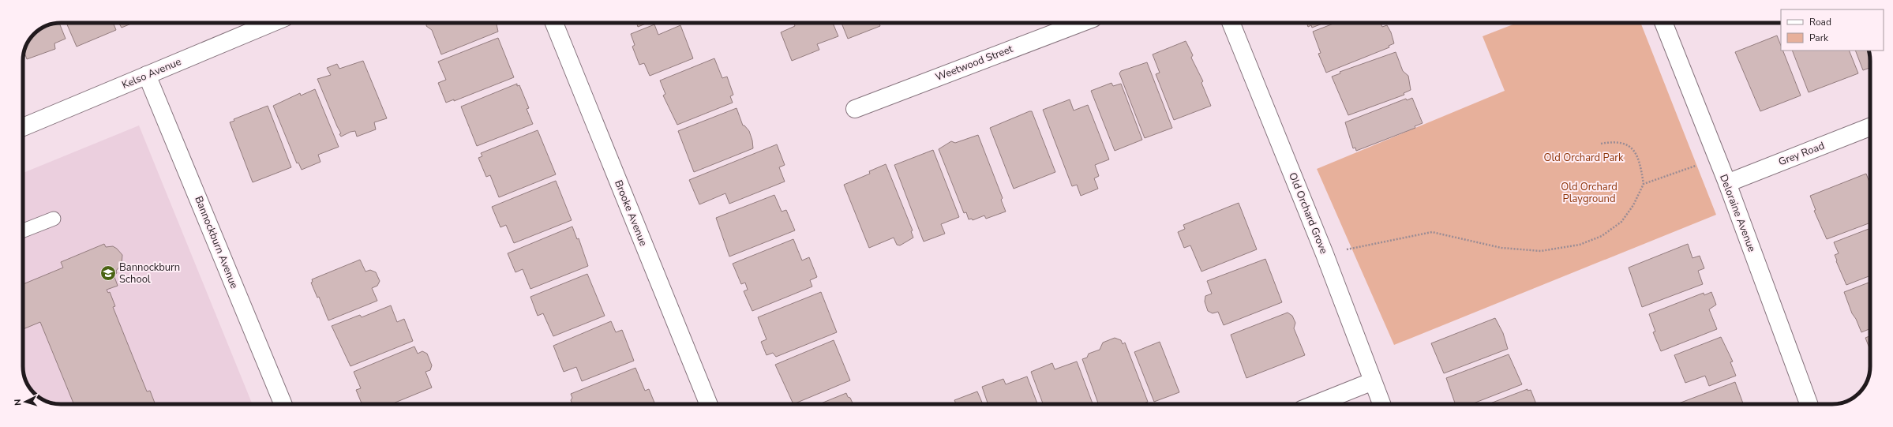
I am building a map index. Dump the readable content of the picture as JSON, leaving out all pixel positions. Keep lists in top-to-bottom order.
{
  "streets": {
    "street": [
      "Weetwood Street",
      "Kelso Avenue",
      "Grey Road",
      "Brooke Avenue",
      "Old Orchard Grove",
      "Deloraine Avenue",
      "Bannockburn Avenue"
    ]
  },
  "crossings": [
    ["Kelso Avenue", "Bannockburn Avenue"],
    ["Grey Road", "Deloraine Avenue"]
  ],
  "parks": ["Old Orchard Park", "Old Orchard Playground"],
  "places": {
    "school or university": ["Bannockburn School"]
  },
  "legend": ["Road", "Park"],
  "north": "left"
}
